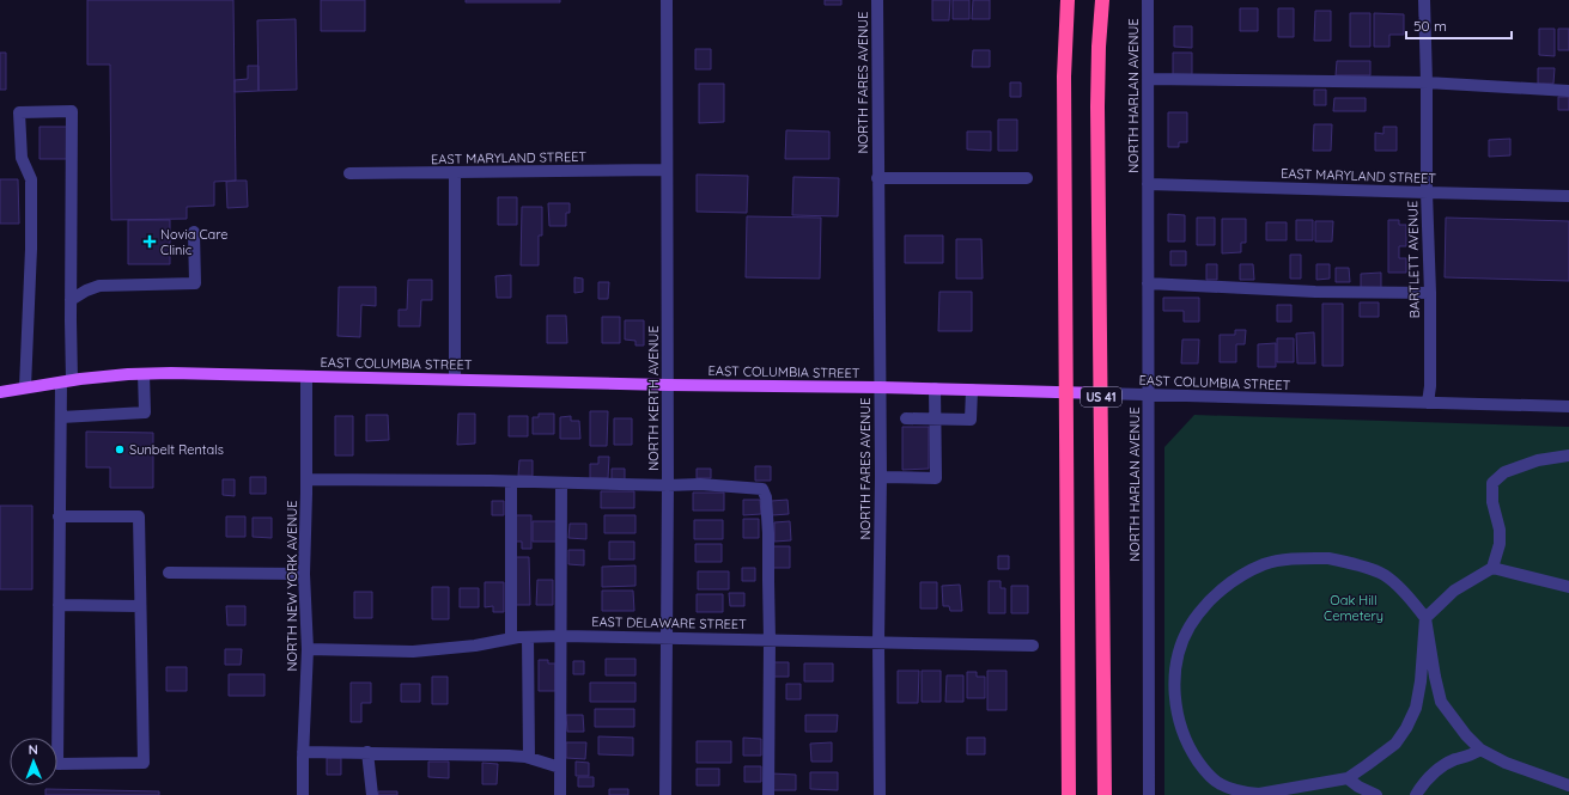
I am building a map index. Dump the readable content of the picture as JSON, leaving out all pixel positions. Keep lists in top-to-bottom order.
{
  "streets": {
    "highway": ["US 41"],
    "main road": ["EAST COLUMBIA STREET"],
    "street": [
      "NORTH FARES AVENUE",
      "NORTH HARLAN AVENUE",
      "EAST MARYLAND STREET",
      "BARTLETT AVENUE",
      "NORTH KERTH AVENUE",
      "NORTH NEW YORK AVENUE",
      "EAST DELAWARE STREET"
    ]
  },
  "crossings": [
    ["NORTH FARES AVENUE", "EAST COLUMBIA STREET"],
    ["NORTH FARES AVENUE", "EAST DELAWARE STREET"],
    ["NORTH HARLAN AVENUE", "EAST MARYLAND STREET"],
    ["NORTH HARLAN AVENUE", "EAST COLUMBIA STREET"],
    ["EAST MARYLAND STREET", "BARTLETT AVENUE"],
    ["EAST MARYLAND STREET", "NORTH KERTH AVENUE"],
    ["BARTLETT AVENUE", "EAST COLUMBIA STREET"],
    ["EAST COLUMBIA STREET", "US 41"],
    ["EAST COLUMBIA STREET", "NORTH KERTH AVENUE"],
    ["EAST COLUMBIA STREET", "NORTH NEW YORK AVENUE"],
    ["NORTH KERTH AVENUE", "EAST DELAWARE STREET"],
    ["NORTH NEW YORK AVENUE", "EAST DELAWARE STREET"]
  ],
  "parks": ["Oak Hill Cemetery"],
  "places": {
    "health": ["Novia Care Clinic"],
    "other": ["Sunbelt Rentals"]
  },
  "scale_bar": "50 m",
  "north": "top"
}
